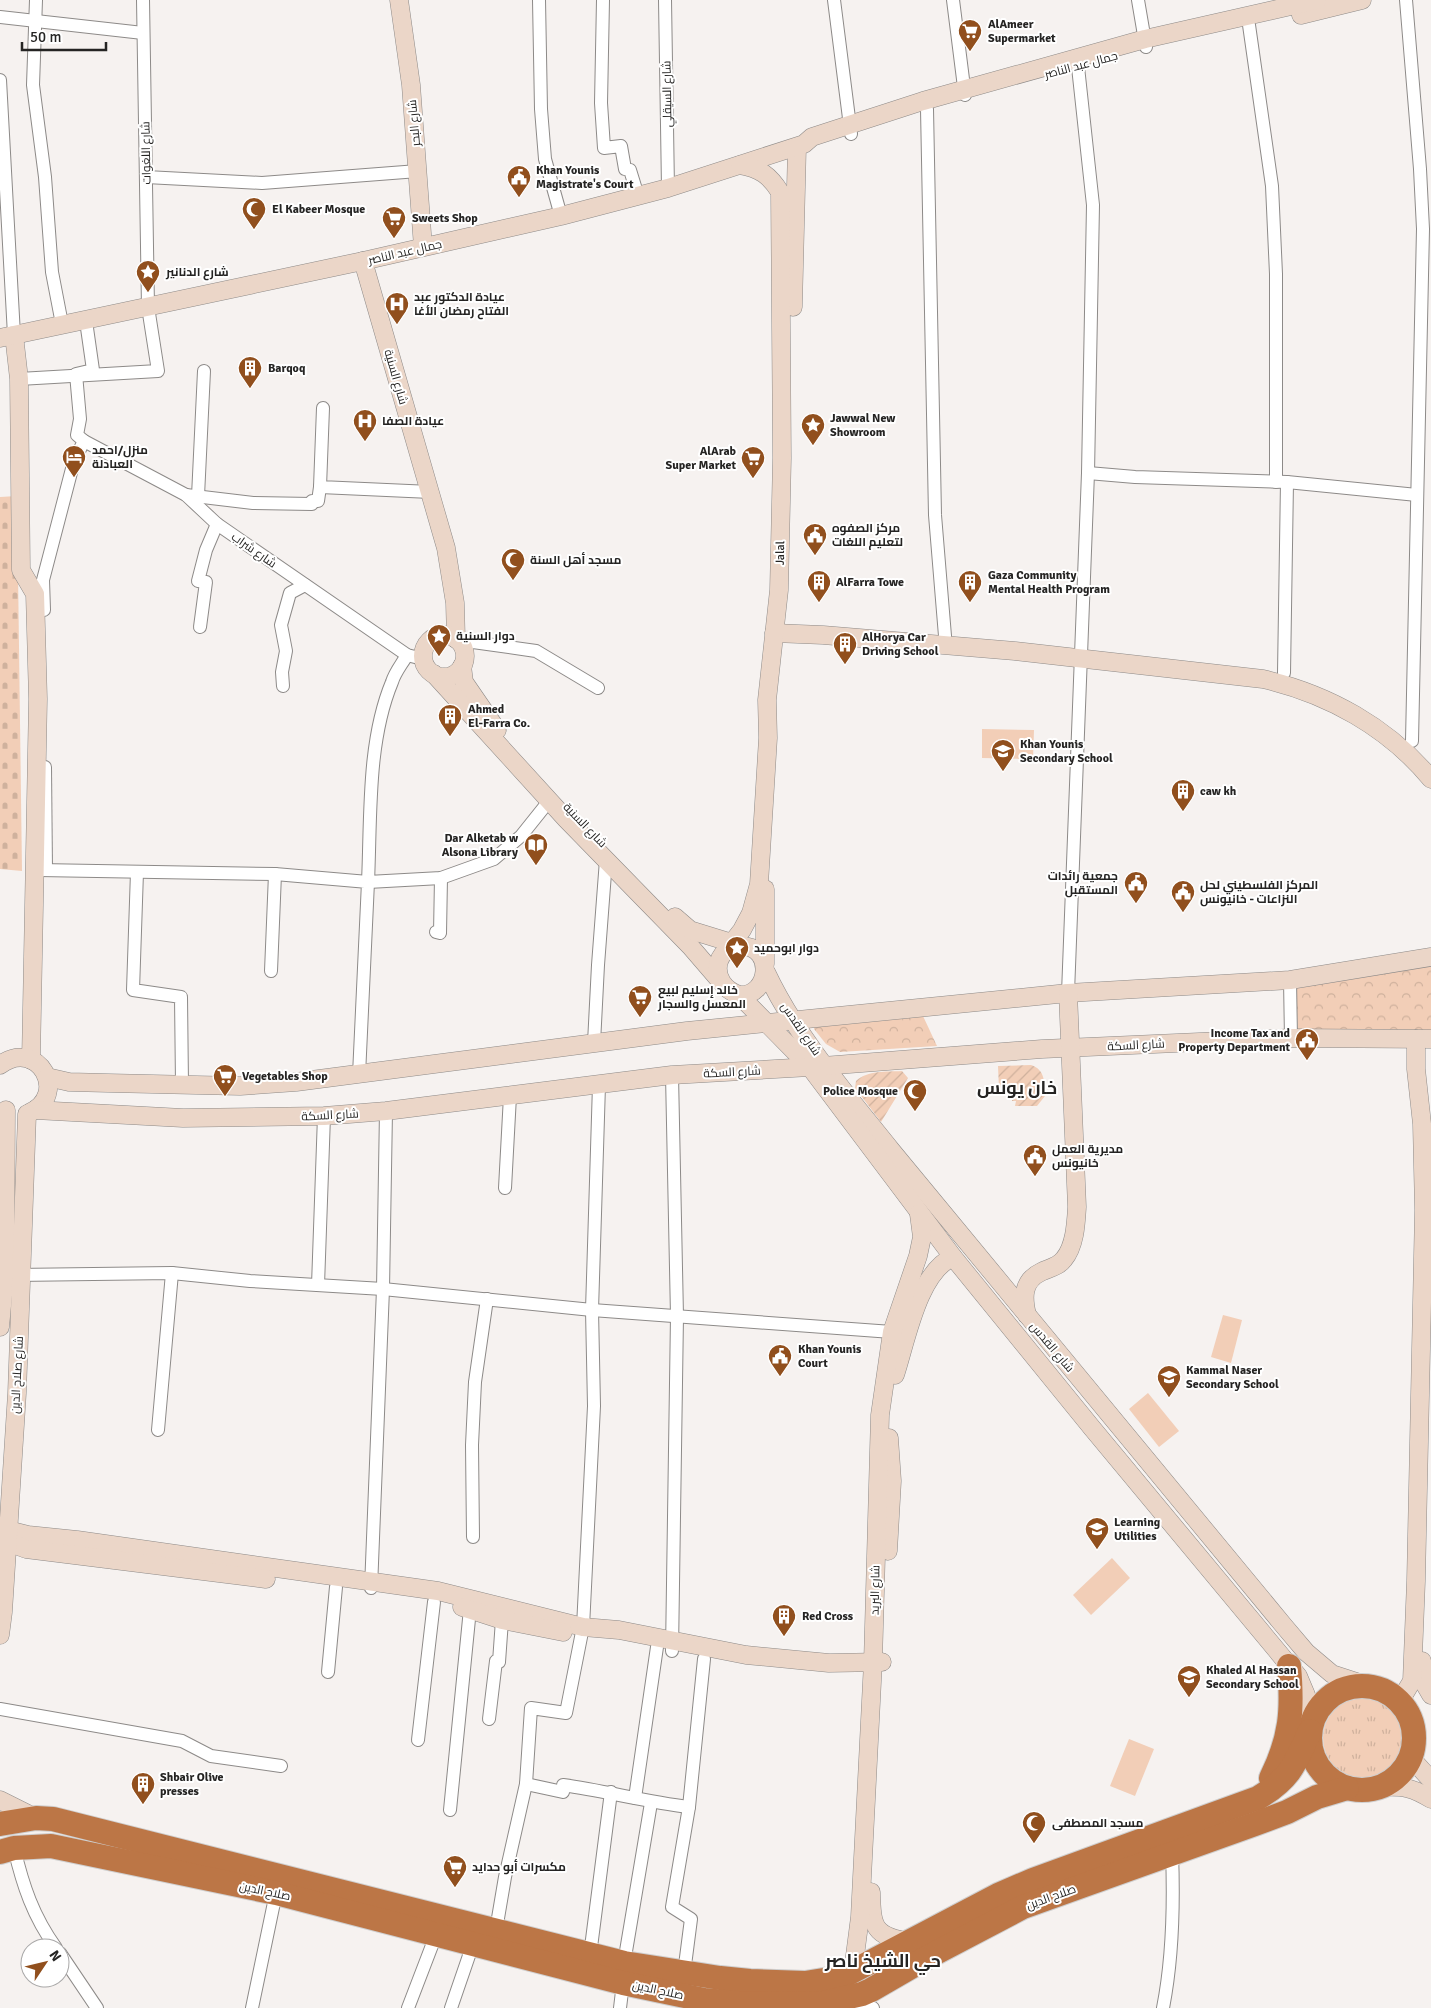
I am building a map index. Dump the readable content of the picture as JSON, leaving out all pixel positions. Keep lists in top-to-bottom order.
{
  "streets": {
    "highway": ["صلاح الدين"],
    "main road": [
      "جمال عبد الناصر",
      "شارع البحر",
      "شارع السنية",
      "Jalal",
      "شارع القدس",
      "شارع السكة",
      "شارع صلاح الدين",
      "شارع البريد"
    ],
    "street": ["شارع السيقلي", "شارع اللغوات", "شارع شراب"]
  },
  "crossings": [
    ["جمال عبد الناصر", "شارع السيقلي"],
    ["جمال عبد الناصر", "شارع البحر"],
    ["جمال عبد الناصر", "شارع اللغوات"],
    ["جمال عبد الناصر", "شارع السنية"],
    ["جمال عبد الناصر", "Jalal"],
    ["شارع السنية", "شارع شراب"],
    ["شارع السنية", "Jalal"],
    ["شارع السنية", "شارع القدس"],
    ["Jalal", "شارع القدس"],
    ["شارع القدس", "شارع السكة"],
    ["شارع القدس", "شارع البريد"],
    ["شارع القدس", "صلاح الدين"],
    ["شارع السكة", "شارع صلاح الدين"],
    ["شارع البريد", "صلاح الدين"]
  ],
  "districts": ["خان يونس", "حي الشيخ ناصر"],
  "places": {
    "supermarket": [
      "AlAmeer Supermarket",
      "Sweets Shop",
      "AlArab Super Market",
      "خالد إسليم لبيع المعسل والسجار",
      "Vegetables Shop",
      "مكسرات أبو حدايد"
    ],
    "public building": [
      "Khan Younis Magistrate's Court",
      "مركز الصفوه لتعليم اللغات",
      "جمعية رائدات المستقبل",
      "المركز الفلسطيني لحل النزاعات - خانيونس",
      "Income Tax and Property Department",
      "مديرية العمل خانيونس",
      "Khan Younis Court"
    ],
    "mosque": [
      "El Kabeer Mosque",
      "مسجد أهل السنة",
      "Police Mosque",
      "مسجد المصطفى"
    ],
    "place": [
      "شارع الدنانير",
      "Jawwal New Showroom",
      "دوار السنية",
      "دوار ابوحميد"
    ],
    "hospital": ["عيادة الدكتور عبد الفتاح رمضان الأغا", "عيادة الصفا"],
    "building": [
      "Barqoq",
      "AlFarra Towe",
      "Gaza Community Mental Health Program",
      "AlHorya Car Driving School",
      "Ahmed El-Farra Co.",
      "caw kh",
      "Red Cross",
      "Shbair Olive presses"
    ],
    "hotel": ["منزل/احمد العبادلة"],
    "school or university": [
      "Khan Younis Secondary School",
      "Kammal Naser Secondary School",
      "Learning Utilities",
      "Khaled Al Hassan Secondary School"
    ],
    "library": ["Dar Alketab w Alsona Library"]
  },
  "scale_bar": "50 m",
  "north": "top right"
}
